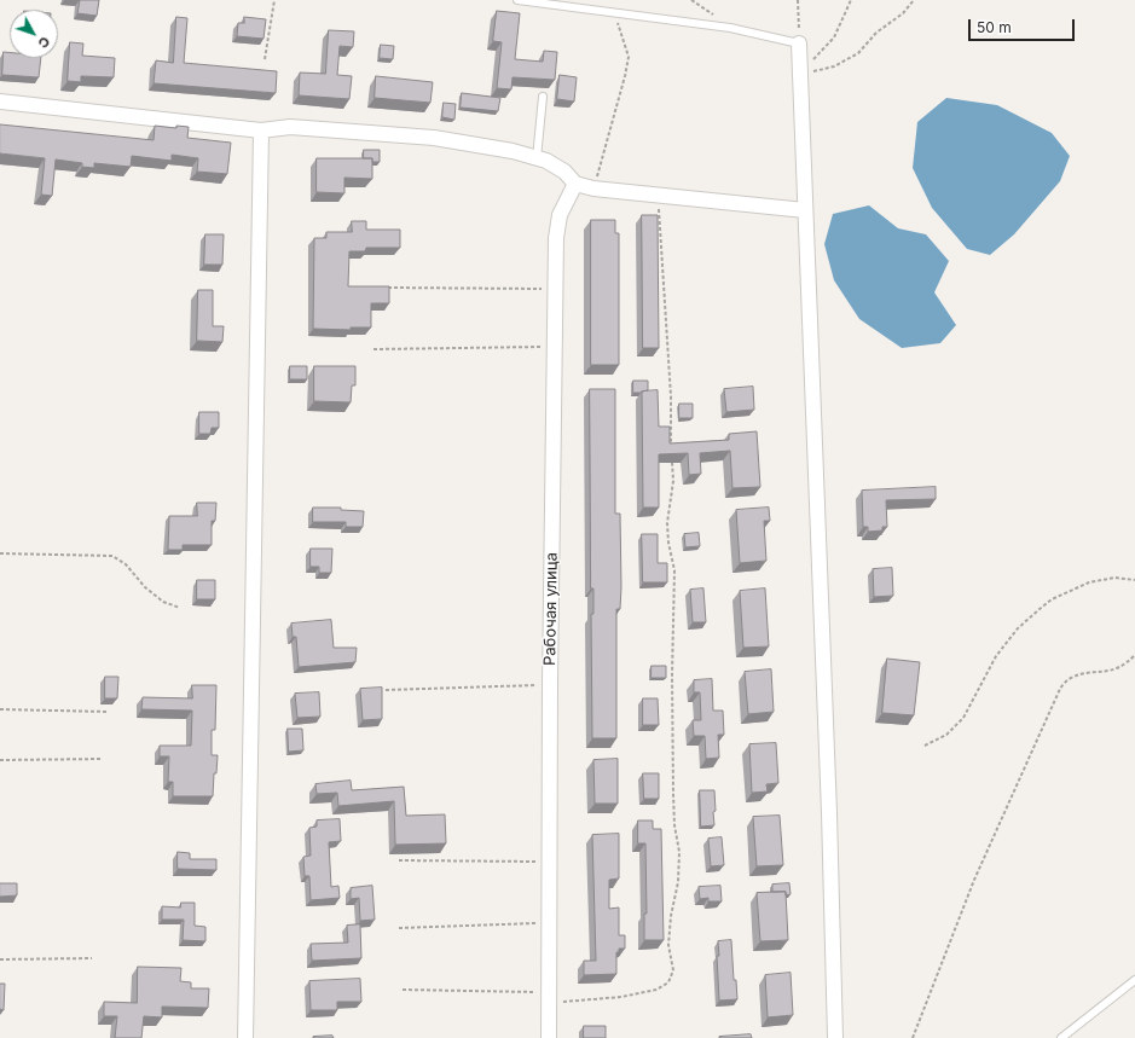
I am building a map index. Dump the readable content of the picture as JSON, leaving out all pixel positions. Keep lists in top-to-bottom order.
{
  "streets": {
    "street": ["Рабочая улица"]
  },
  "scale_bar": "50 m",
  "north": "bottom right"
}
